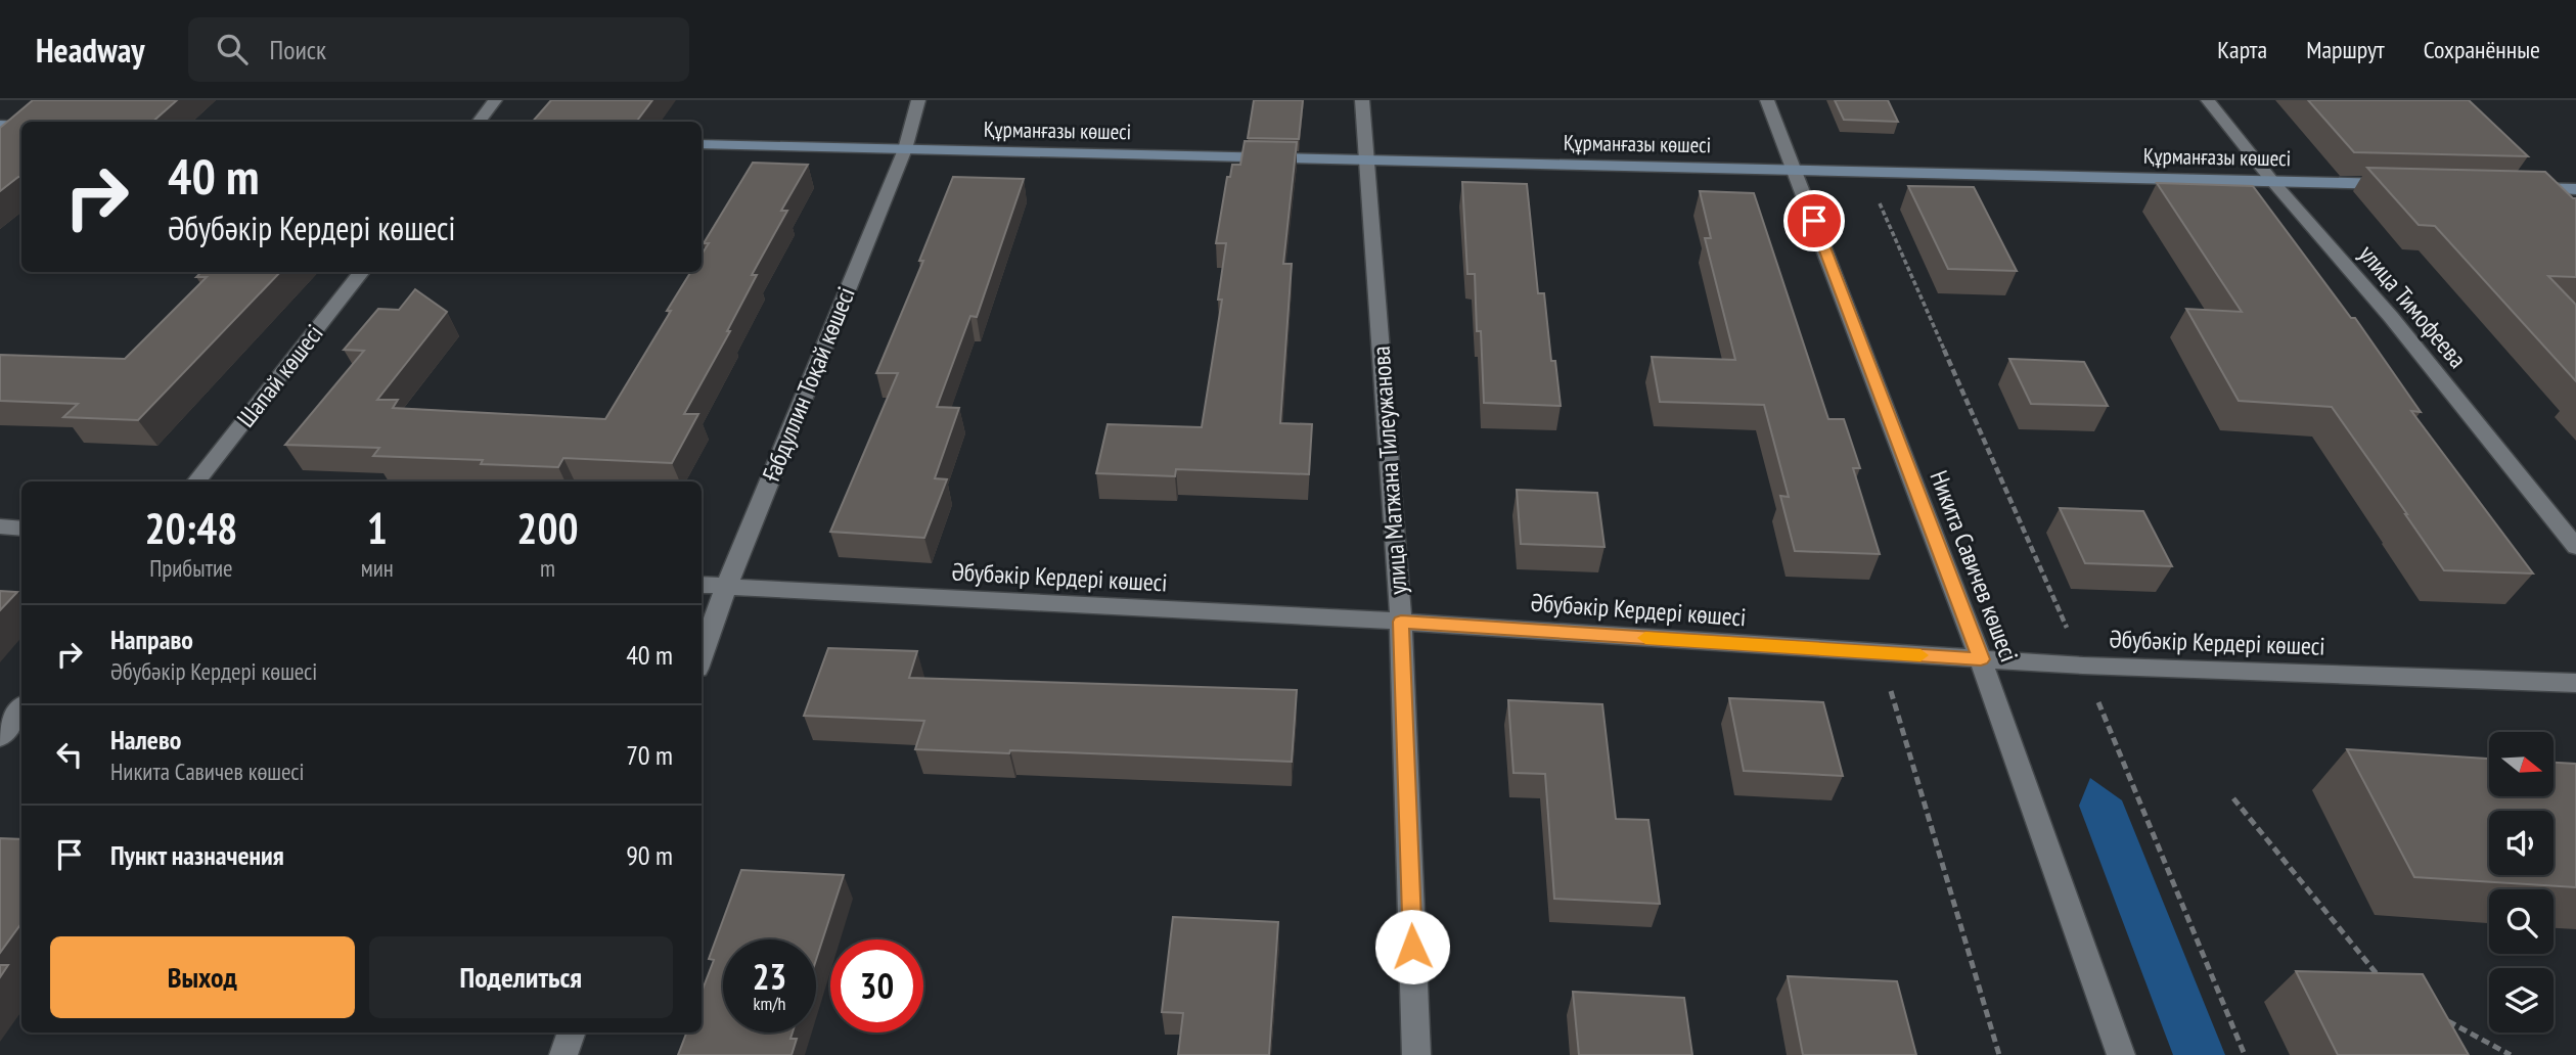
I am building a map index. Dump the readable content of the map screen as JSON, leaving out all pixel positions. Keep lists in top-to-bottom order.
{
  "streets": {
    "street": [
      "Құрманғазы көшесі",
      "улица Тимофеева",
      "Шапай көшесі",
      "Ғабдуллин Тоқай көшесі",
      "улица Матжана Тилеужанова",
      "Никита Савичев көшесі",
      "Әбубәкір Кердері көшесі"
    ]
  },
  "crossings": [
    ["Құрманғазы көшесі", "улица Тимофеева"],
    ["Құрманғазы көшесі", "Ғабдуллин Тоқай көшесі"],
    ["Құрманғазы көшесі", "улица Матжана Тилеужанова"],
    ["Құрманғазы көшесі", "Никита Савичев көшесі"],
    ["Ғабдуллин Тоқай көшесі", "Әбубәкір Кердері көшесі"],
    ["улица Матжана Тилеужанова", "Әбубәкір Кердері көшесі"],
    ["Никита Савичев көшесі", "Әбубәкір Кердері көшесі"]
  ],
  "north": "right",
  "page": {
    "header": "Headway",
    "search": "Поиск",
    "nav": ["Карта", "Маршрут", "Сохранённые"],
    "turn": ["40 m", "Әбубәкір Кердері көшесі"],
    "eta": [
      "20:48",
      "Прибытие",
      "1",
      "мин",
      "200",
      "m"
    ],
    "list": [
      {
        "name": "Направо",
        "note": "Әбубәкір Кердері көшесі",
        "value": "40 m"
      },
      {
        "name": "Налево",
        "note": "Никита Савичев көшесі",
        "value": "70 m"
      },
      {
        "name": "Пункт назначения",
        "value": "90 m"
      }
    ],
    "buttons": ["Выход", "Поделиться"],
    "speed": "23 km/h",
    "limit": "30"
  }
}
